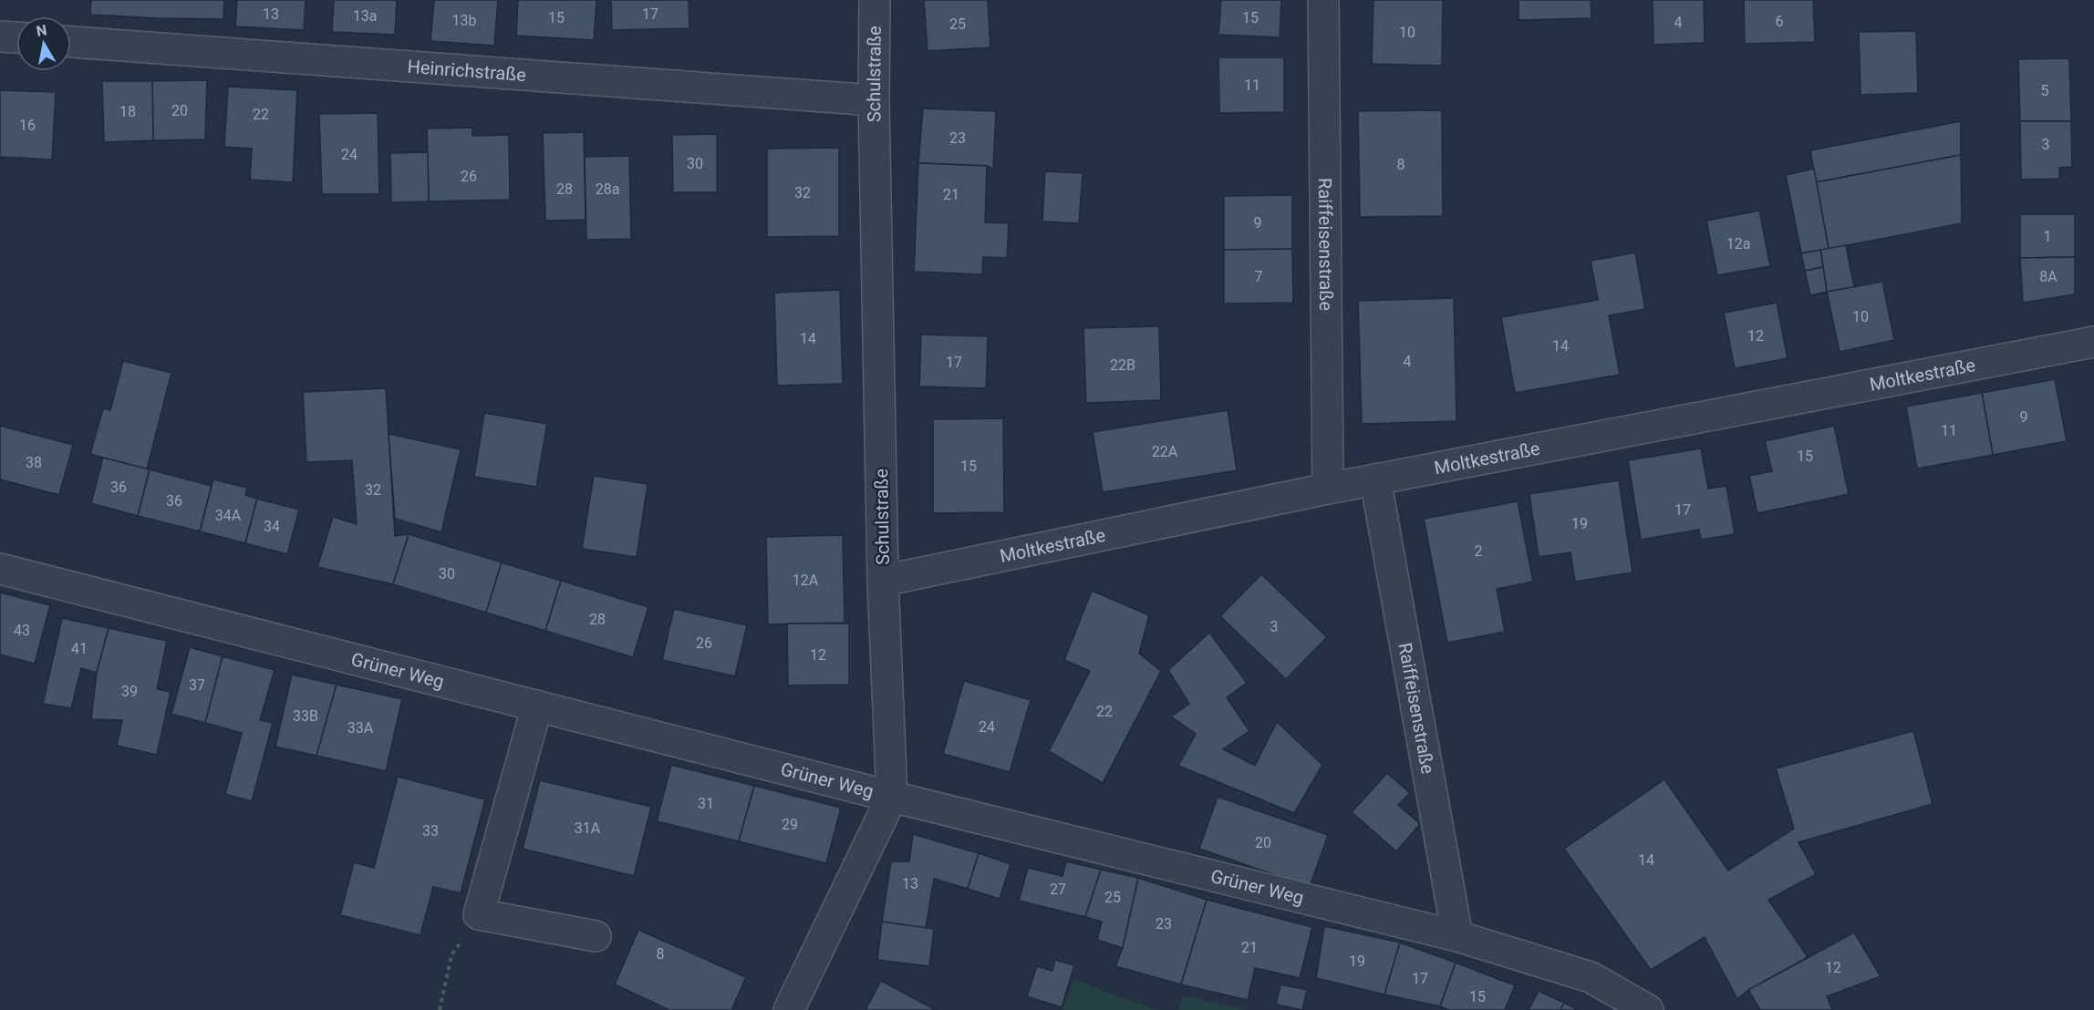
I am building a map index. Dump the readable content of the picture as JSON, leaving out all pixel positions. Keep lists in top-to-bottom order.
{
  "streets": {
    "street": [
      "Heinrichstraße",
      "Schulstraße",
      "Raiffeisenstraße",
      "Moltkestraße",
      "Grüner Weg"
    ]
  },
  "crossings": [
    ["Heinrichstraße", "Schulstraße"],
    ["Schulstraße", "Moltkestraße"],
    ["Schulstraße", "Grüner Weg"],
    ["Raiffeisenstraße", "Moltkestraße"],
    ["Raiffeisenstraße", "Grüner Weg"]
  ],
  "house_numbers": [
    "13",
    "17",
    "13a",
    "15",
    "15",
    "13b",
    "6",
    "4",
    "25",
    "10",
    "11",
    "5",
    "20",
    "18",
    "22",
    "16",
    "23",
    "3",
    "24",
    "30",
    "8",
    "26",
    "28",
    "28a",
    "32",
    "21",
    "9",
    "1",
    "12a",
    "7",
    "8A",
    "10",
    "12",
    "14",
    "14",
    "4",
    "17",
    "22B",
    "9",
    "11",
    "22A",
    "15",
    "38",
    "15",
    "36",
    "32",
    "36",
    "17",
    "34A",
    "19",
    "34",
    "2",
    "30",
    "12A",
    "28",
    "3",
    "43",
    "26",
    "41",
    "12",
    "37",
    "39",
    "22",
    "33B",
    "24",
    "33A",
    "31",
    "29",
    "31A",
    "33",
    "20",
    "14",
    "13",
    "27",
    "25",
    "23",
    "21",
    "8",
    "19",
    "12",
    "17",
    "15"
  ],
  "north": "top"
}
